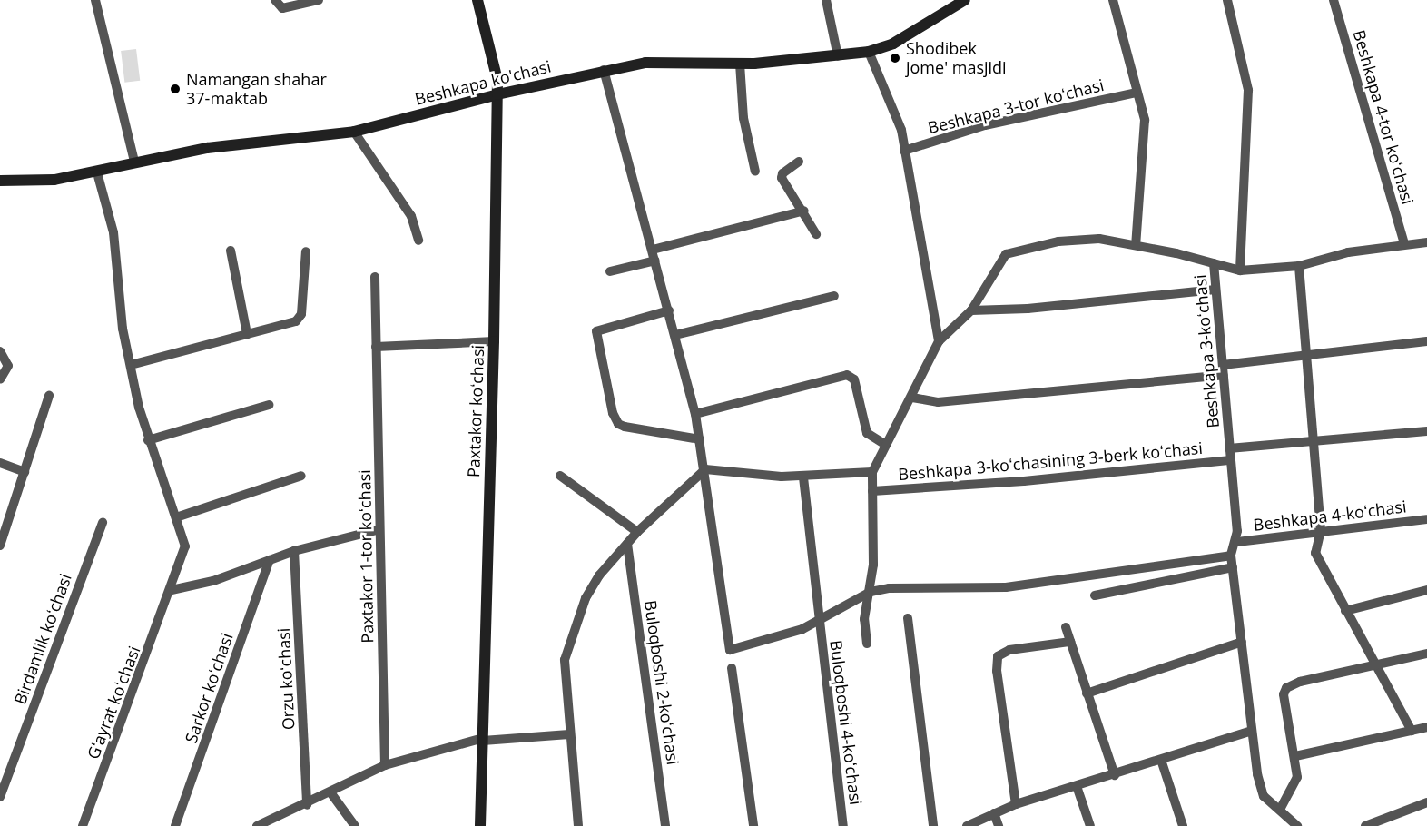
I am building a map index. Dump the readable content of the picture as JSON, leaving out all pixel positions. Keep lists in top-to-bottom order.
{
  "streets": {
    "street": [
      "Beshkapa ko'chasi",
      "Beshkapa 3-tor koʻchasi",
      "Beshkapa 4-tor koʻchasi",
      "Beshkapa 3-koʻchasi",
      "Paxtakor koʻchasi",
      "Beshkapa 3-koʻchasining 3-berk koʻchasi",
      "Beshkapa 4-koʻchasi",
      "Paxtakor 1-tor koʻchasi",
      "Birdamlik koʻchasi",
      "Orzu koʻchasi",
      "Buloqboshi 2-koʻchasi",
      "Sarkor koʻchasi",
      "Gʻayrat koʻchasi",
      "Buloqboshi 4-koʻchasi"
    ]
  },
  "crossings": [
    ["Beshkapa ko'chasi", "Paxtakor koʻchasi"],
    ["Beshkapa ko'chasi", "Gʻayrat koʻchasi"],
    ["Beshkapa 3-koʻchasi", "Beshkapa 3-koʻchasining 3-berk koʻchasi"],
    ["Beshkapa 3-koʻchasi", "Beshkapa 4-koʻchasi"]
  ],
  "places": ["Shodibek jome' masjidi", "Namangan shahar 37-maktab"]
}
